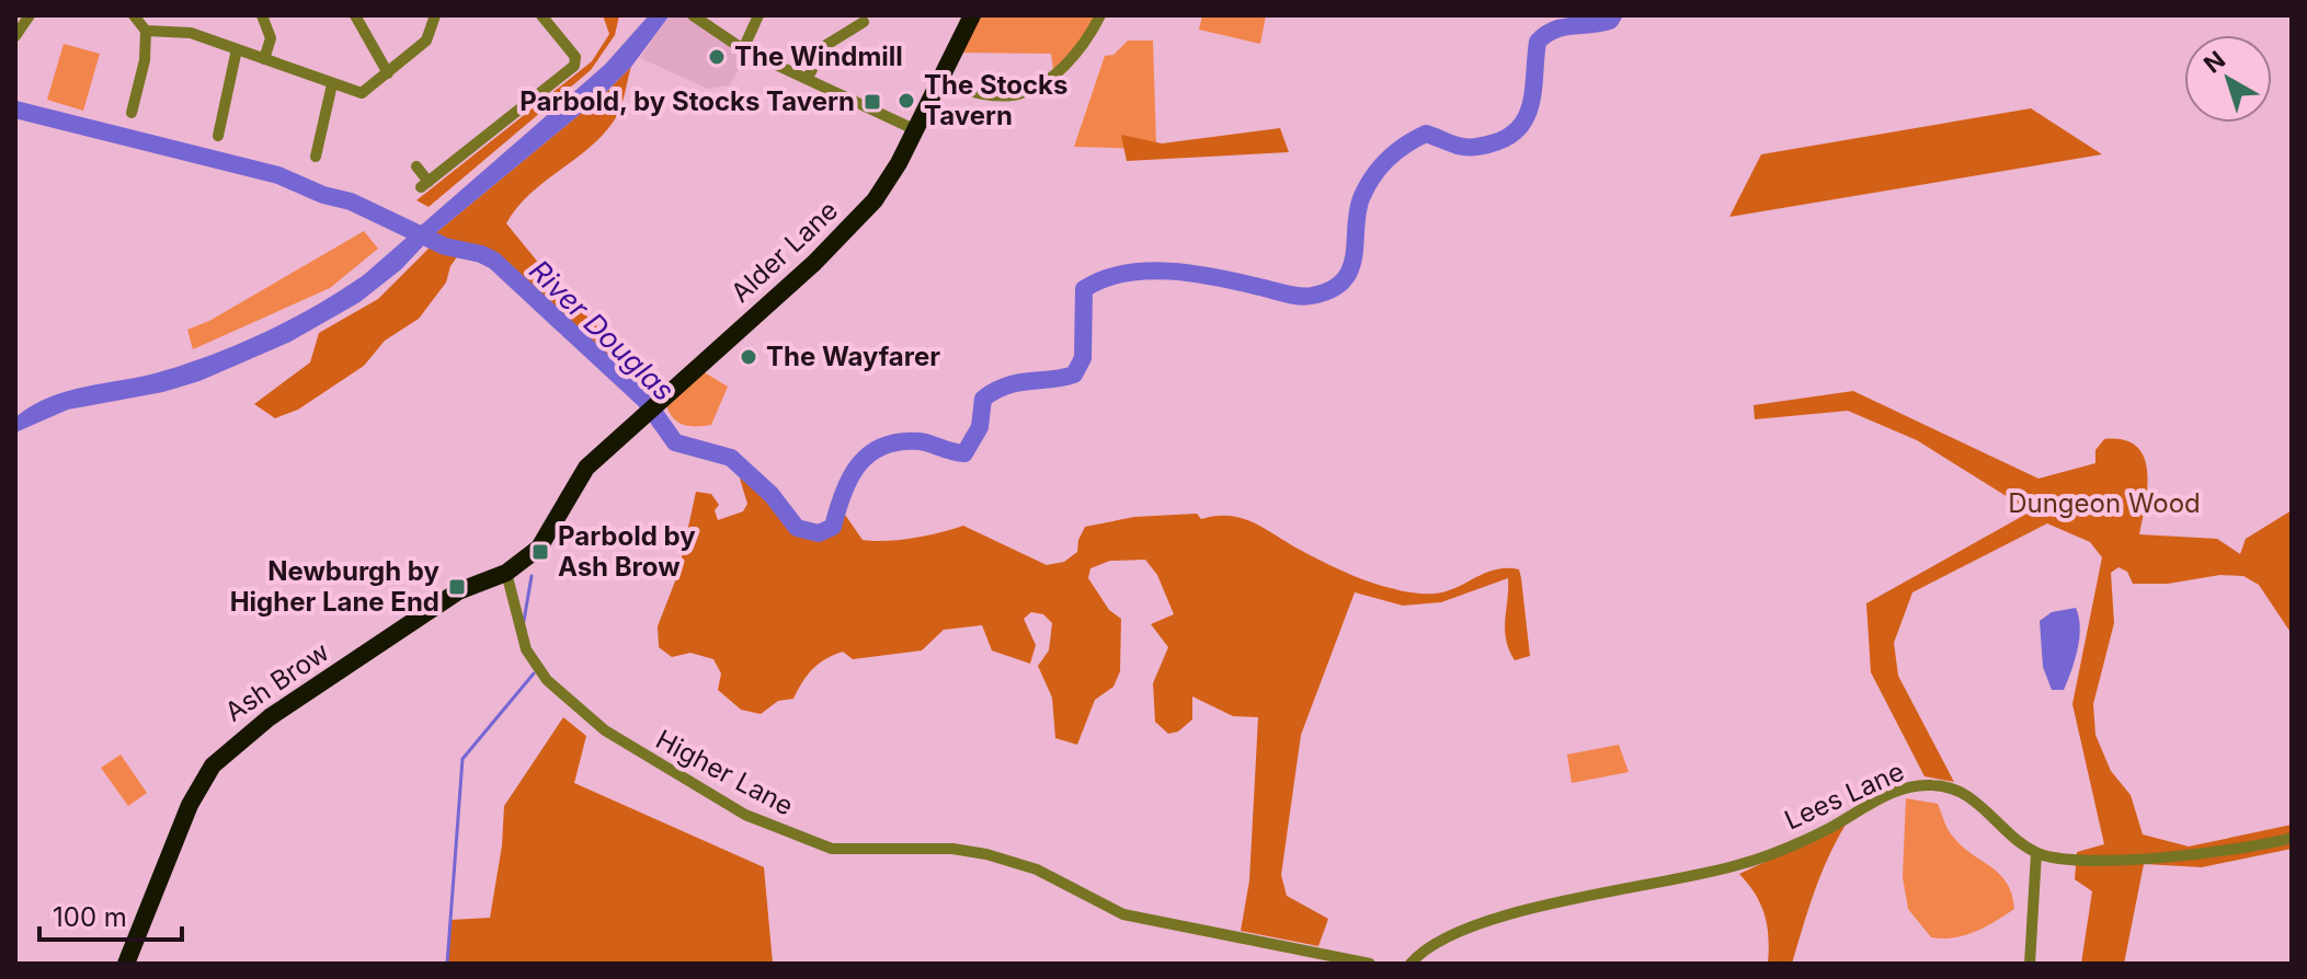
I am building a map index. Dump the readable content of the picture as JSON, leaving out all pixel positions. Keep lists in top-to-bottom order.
{
  "streets": {
    "highway": ["Alder Lane", "Ash Brow"],
    "street": ["Higher Lane", "Lees Lane"]
  },
  "crossings": [
    ["Alder Lane", "Ash Brow"],
    ["Ash Brow", "Higher Lane"]
  ],
  "water": ["River Douglas"],
  "parks": ["Dungeon Wood"],
  "places": {
    "other": ["The Windmill", "The Stocks Tavern", "The Wayfarer"],
    "transit": ["Parbold, by Stocks Tavern", "Parbold by Ash Brow", "Newburgh by Higher Lane End"]
  },
  "scale_bar": "100 m",
  "north": "top left"
}
